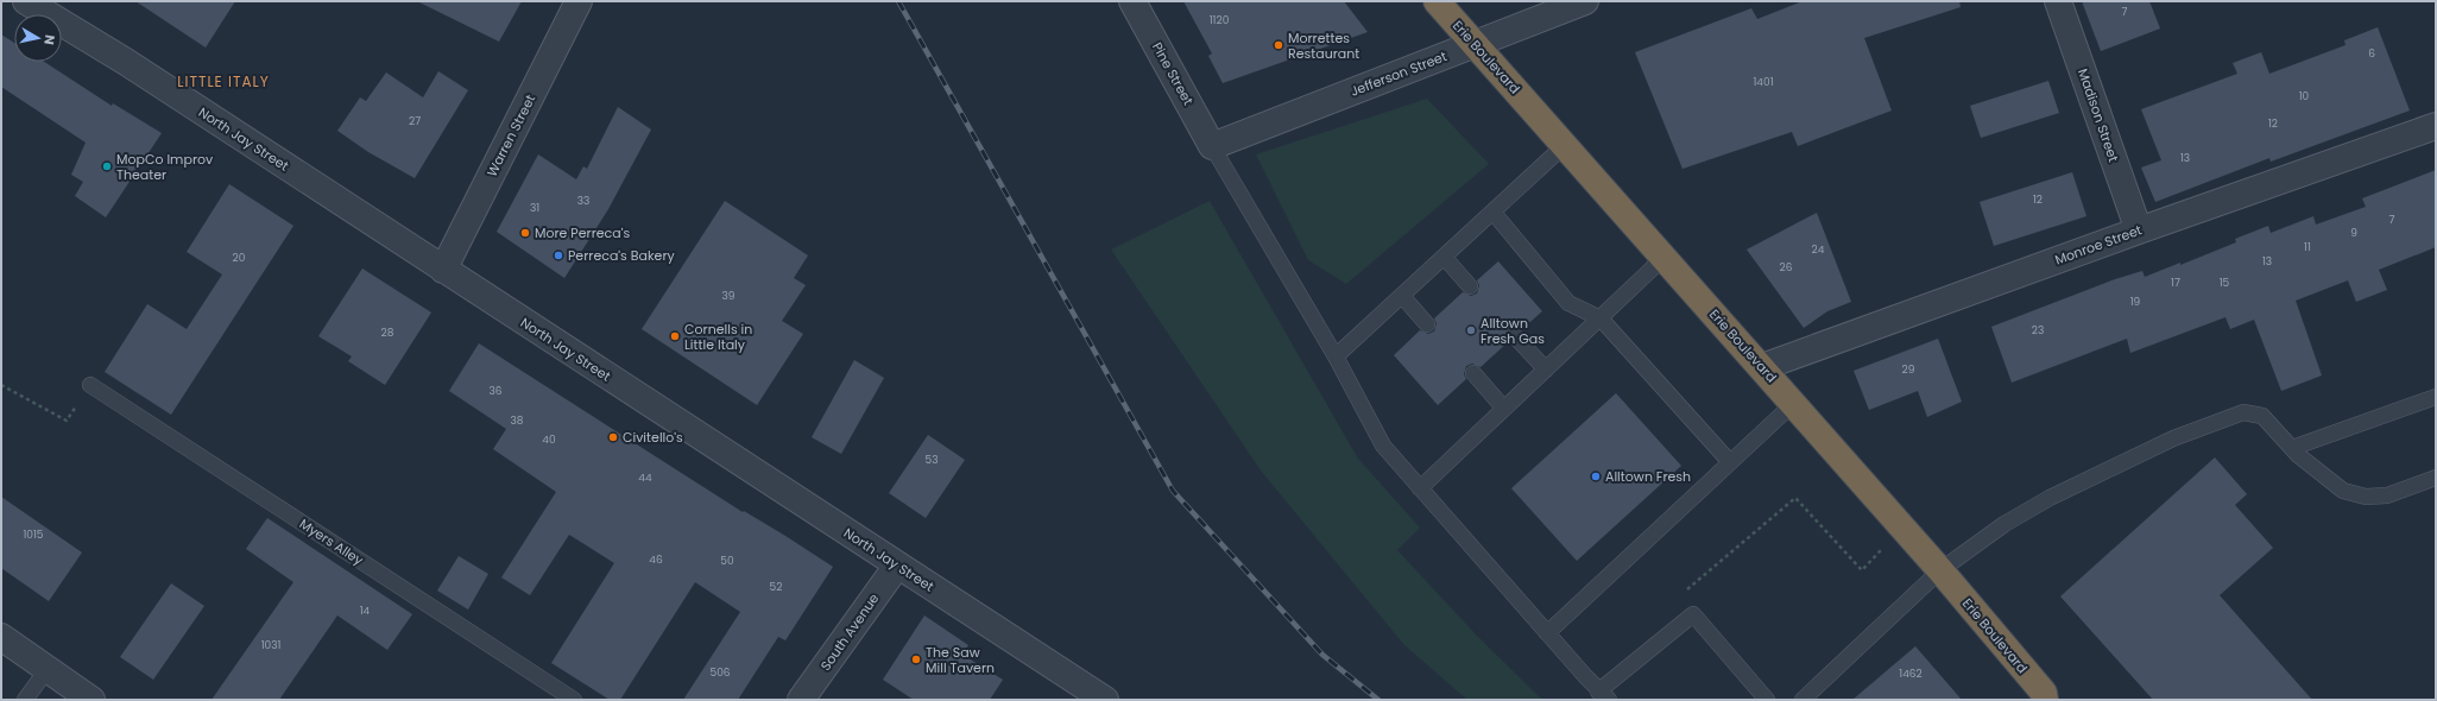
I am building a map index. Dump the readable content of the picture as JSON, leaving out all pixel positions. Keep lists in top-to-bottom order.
{
  "streets": {
    "highway": ["Erie Boulevard"],
    "street": [
      "Pine Street",
      "Jefferson Street",
      "Madison Street",
      "Warren Street",
      "North Jay Street",
      "Monroe Street",
      "South Avenue"
    ],
    "lane": ["Myers Alley"]
  },
  "crossings": [
    ["Erie Boulevard", "Jefferson Street"],
    ["Erie Boulevard", "Monroe Street"],
    ["Pine Street", "Jefferson Street"],
    ["Madison Street", "Monroe Street"],
    ["Warren Street", "North Jay Street"],
    ["North Jay Street", "South Avenue"]
  ],
  "districts": ["LITTLE ITALY"],
  "places": [
    "Morrettes Restaurant",
    "MopCo Improv Theater",
    "More Perreca's",
    "Perreca's Bakery",
    "Alltown Fresh Gas",
    "Cornells in Little Italy",
    "Civitello's",
    "Alltown Fresh",
    "The Saw Mill Tavern"
  ],
  "house_numbers": [
    "7",
    "1120",
    "6",
    "1401",
    "10",
    "27",
    "12",
    "13",
    "12",
    "33",
    "31",
    "7",
    "9",
    "11",
    "24",
    "20",
    "13",
    "26",
    "17",
    "15",
    "39",
    "19",
    "23",
    "28",
    "29",
    "36",
    "38",
    "40",
    "53",
    "44",
    "1015",
    "46",
    "50",
    "52",
    "14",
    "1031",
    "506",
    "1462"
  ],
  "north": "right"
}
